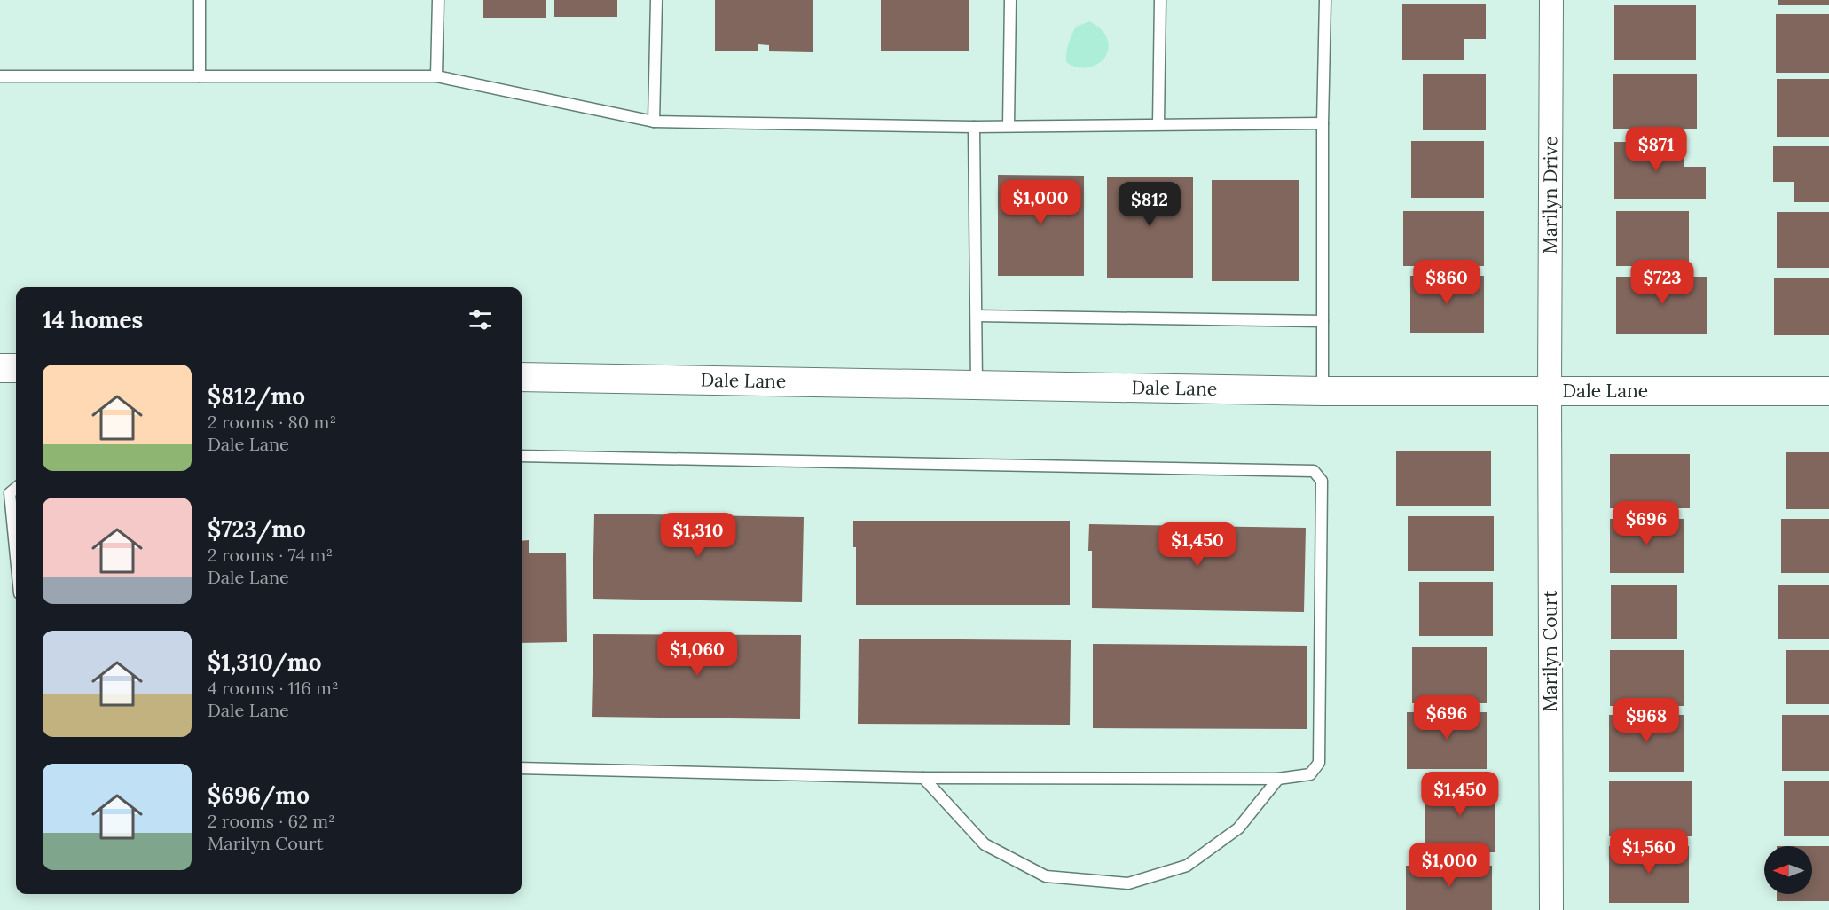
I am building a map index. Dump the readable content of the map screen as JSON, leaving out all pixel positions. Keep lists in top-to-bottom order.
{
  "streets": {
    "street": ["Marilyn Drive", "Dale Lane", "Marilyn Court"]
  },
  "crossings": [
    ["Marilyn Drive", "Dale Lane"],
    ["Marilyn Drive", "Marilyn Court"],
    ["Dale Lane", "Marilyn Court"]
  ],
  "north": "left",
  "page": {
    "price": [
      "$871",
      "$1,000",
      "$812",
      "$860",
      "$723",
      "$696",
      "$1,310",
      "$1,450",
      "$1,060",
      "$696",
      "$968",
      "$1,450",
      "$1,560",
      "$1,000"
    ],
    "heading": "14 homes",
    "list": [
      {
        "name": "$812/mo",
        "note": "2 rooms · 80 m² · Dale Lane"
      },
      {
        "name": "$723/mo",
        "note": "2 rooms · 74 m² · Dale Lane"
      },
      {
        "name": "$1,310/mo",
        "note": "4 rooms · 116 m² · Dale Lane"
      },
      {
        "name": "$696/mo",
        "note": "2 rooms · 62 m² · Marilyn Court"
      }
    ]
  }
}
